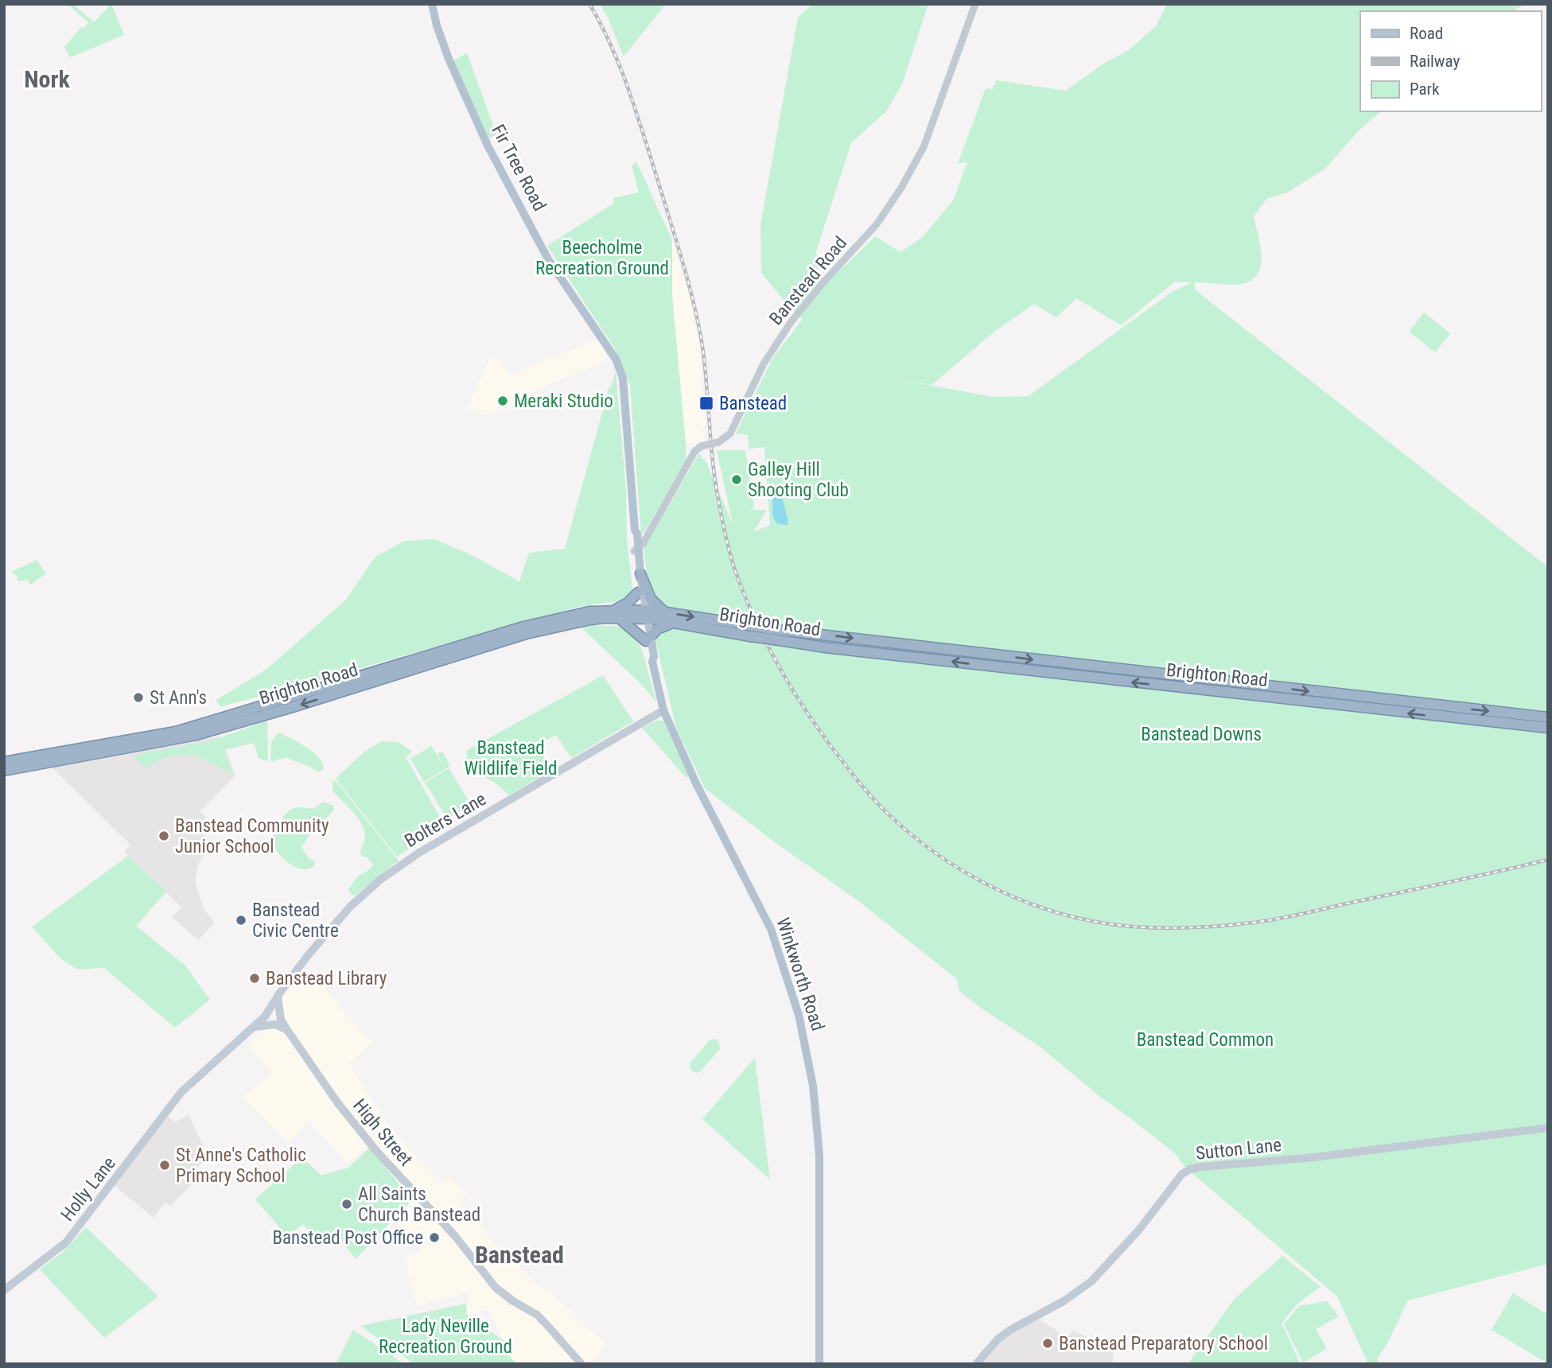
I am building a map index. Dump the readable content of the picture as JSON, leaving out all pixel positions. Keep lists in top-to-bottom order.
{
  "streets": {
    "highway": ["Brighton Road"],
    "main road": [
      "Fir Tree Road",
      "Bolters Lane",
      "Winkworth Road",
      "High Street",
      "Sutton Lane",
      "Holly Lane"
    ],
    "street": ["Banstead Road"]
  },
  "crossings": [
    ["Fir Tree Road", "Banstead Road"],
    ["Fir Tree Road", "Brighton Road"],
    ["Fir Tree Road", "Winkworth Road"],
    ["Bolters Lane", "Winkworth Road"],
    ["Bolters Lane", "High Street"],
    ["Bolters Lane", "Holly Lane"],
    ["High Street", "Holly Lane"]
  ],
  "districts": ["Nork", "Banstead"],
  "parks": [
    "Beecholme Recreation Ground",
    "Banstead Downs",
    "Banstead Wildlife Field",
    "Banstead Common",
    "Lady Neville Recreation Ground"
  ],
  "places": {
    "other": [
      "Meraki Studio",
      "Galley Hill Shooting Club",
      "St Ann's",
      "Banstead Community Junior School",
      "Banstead Civic Centre",
      "Banstead Library",
      "St Anne's Catholic Primary School",
      "All Saints Church Banstead",
      "Banstead Post Office",
      "Banstead Preparatory School"
    ],
    "transit": ["Banstead"]
  },
  "legend": ["Road", "Railway", "Park"]
}
